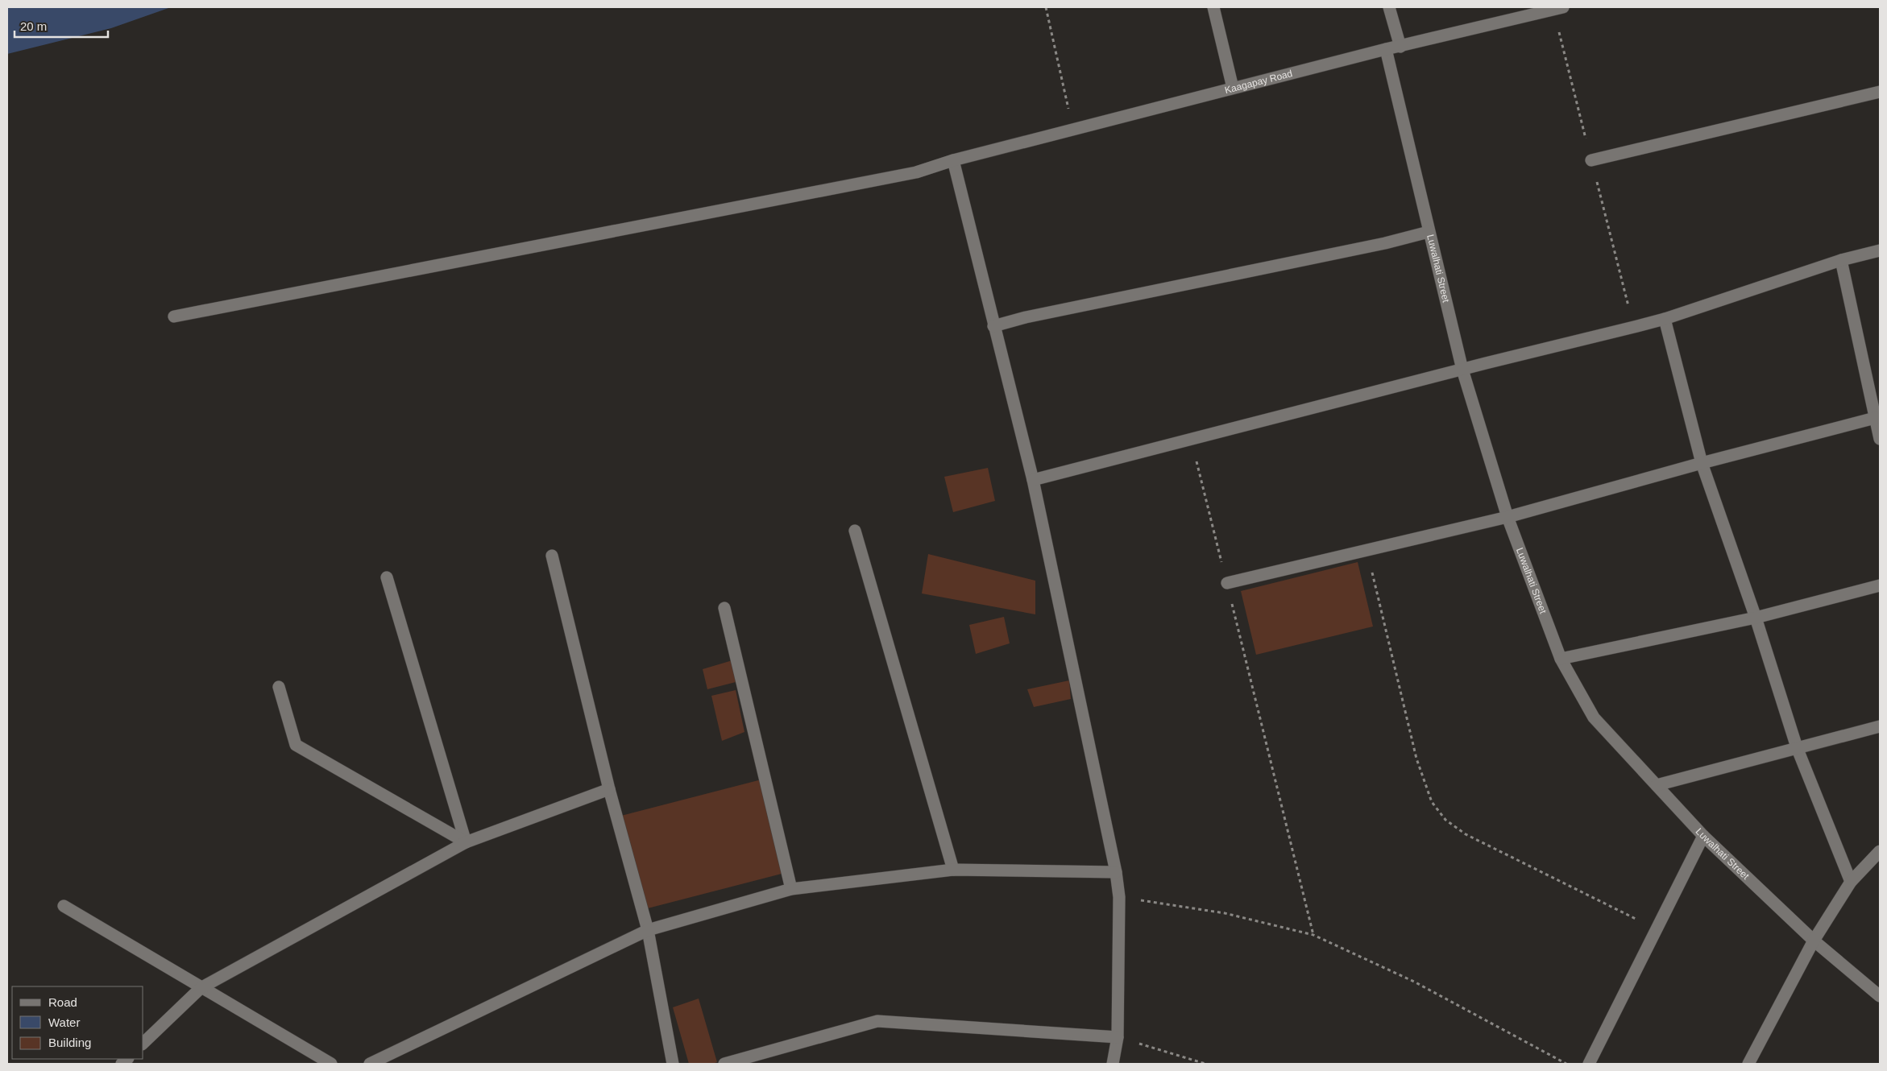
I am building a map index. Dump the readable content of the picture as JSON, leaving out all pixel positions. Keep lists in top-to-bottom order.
{
  "streets": {
    "street": ["Kaagapay Road", "Luwalhati Street"]
  },
  "crossings": [
    ["Kaagapay Road", "Luwalhati Street"]
  ],
  "legend": ["Road", "Water", "Building"],
  "scale_bar": "20 m"
}
